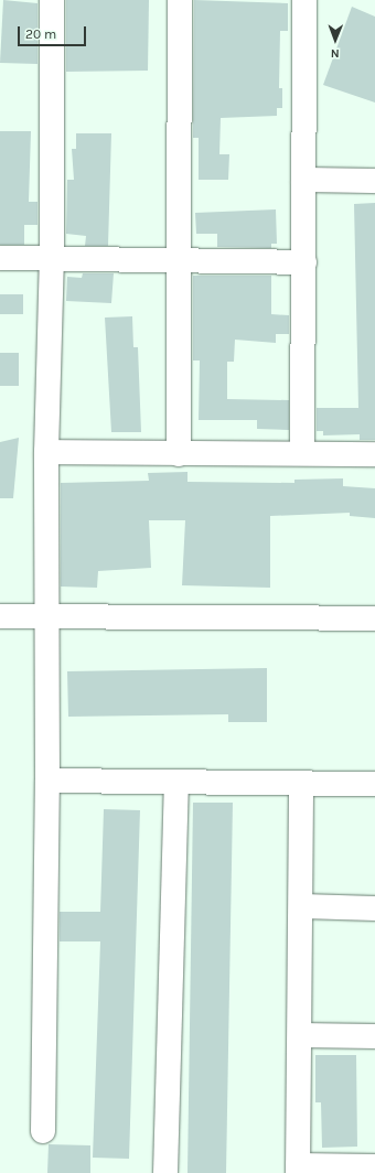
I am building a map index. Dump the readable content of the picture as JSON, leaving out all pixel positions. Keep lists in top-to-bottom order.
{
  "scale_bar": "20 m",
  "north": "bottom"
}
